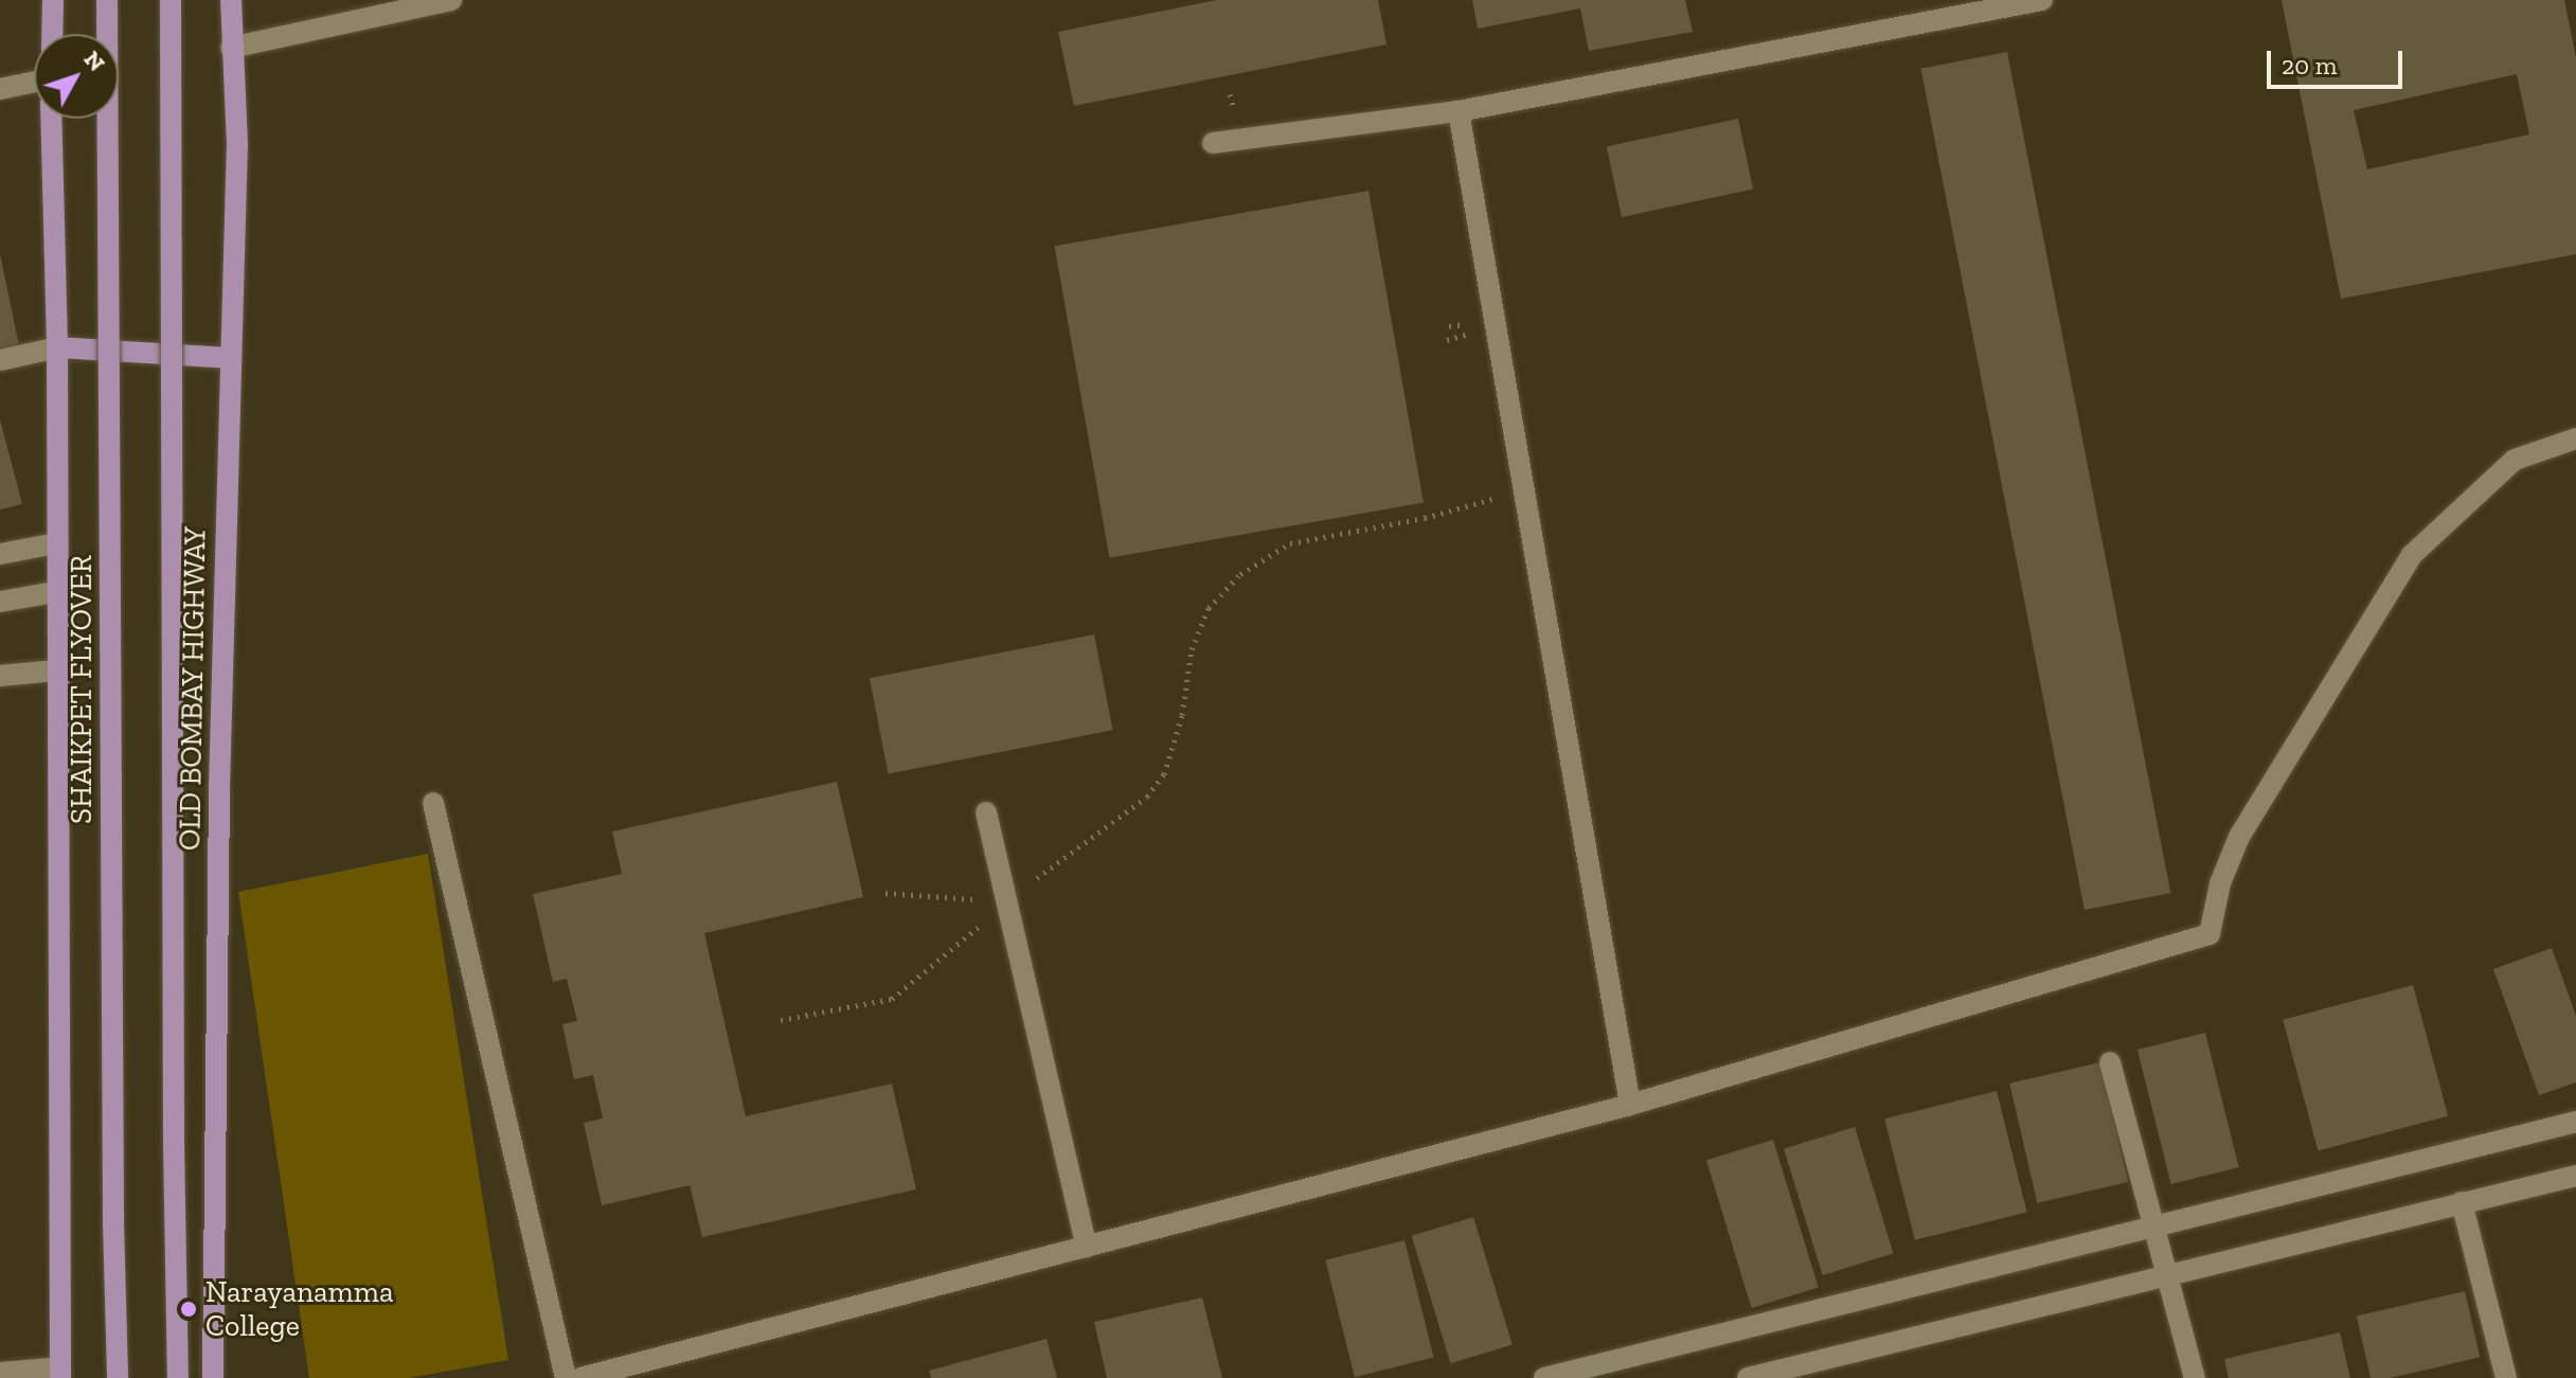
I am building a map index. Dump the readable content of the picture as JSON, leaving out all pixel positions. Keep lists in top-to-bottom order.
{
  "streets": {
    "main road": ["OLD BOMBAY HIGHWAY", "SHAIKPET FLYOVER"]
  },
  "places": ["Narayanamma College"],
  "scale_bar": "20 m",
  "north": "top right"
}
